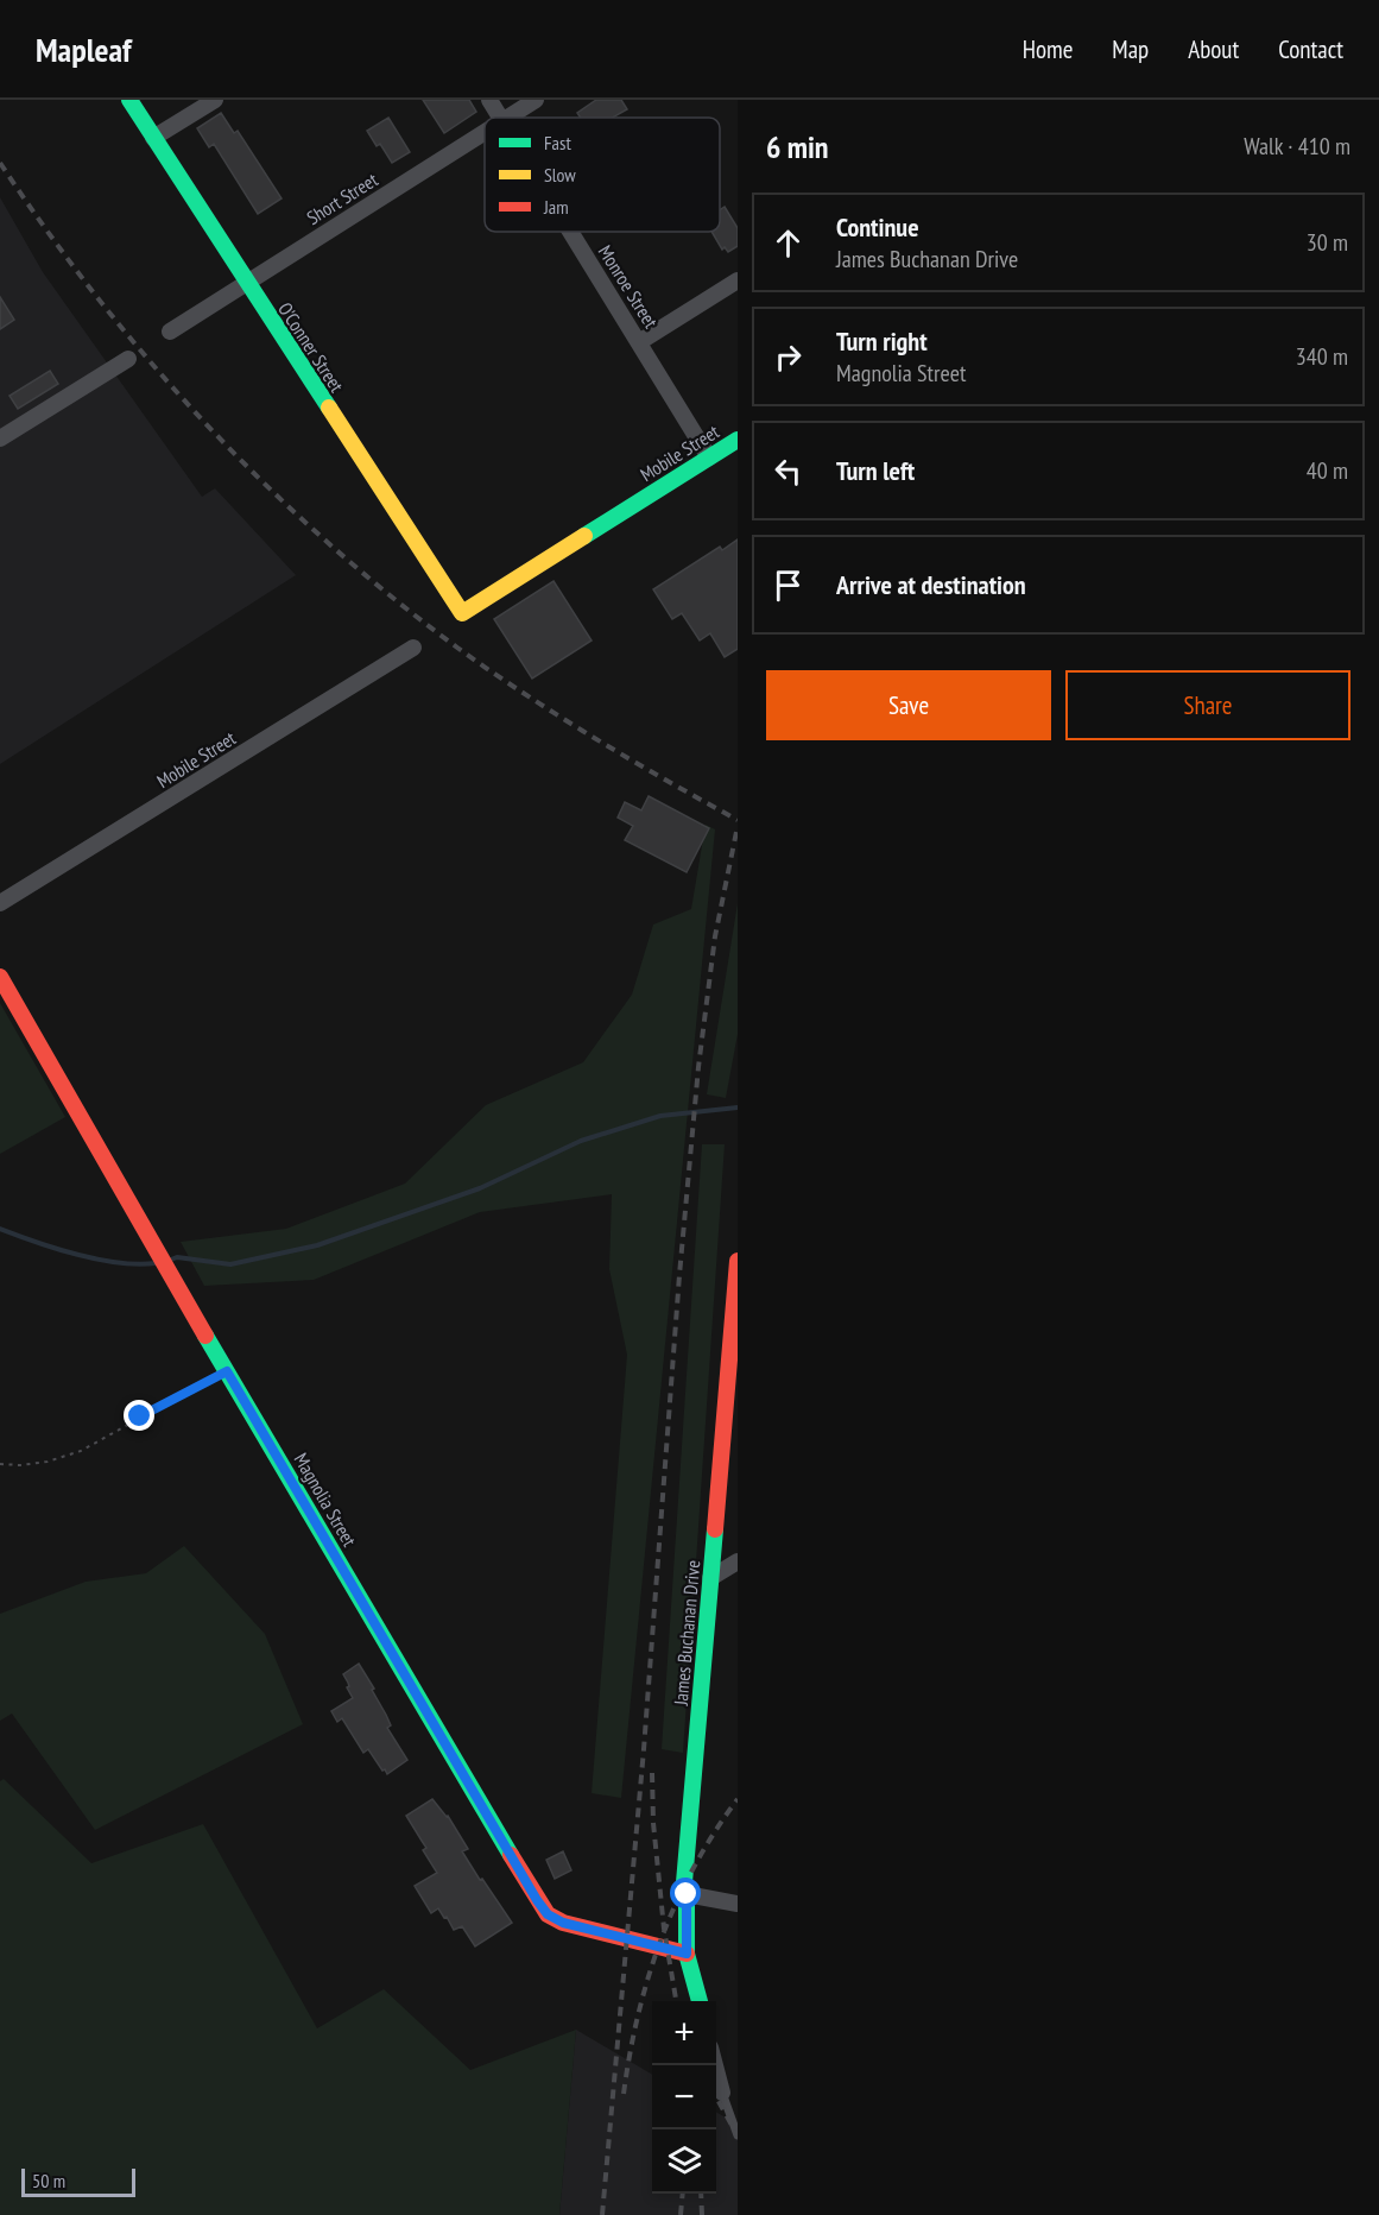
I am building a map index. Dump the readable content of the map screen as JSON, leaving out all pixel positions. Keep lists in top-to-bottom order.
{
  "streets": {
    "street": [
      "Short Street",
      "Monroe Street",
      "O'Conner Street",
      "Mobile Street",
      "Magnolia Street",
      "James Buchanan Drive"
    ]
  },
  "crossings": [
    ["Short Street", "O'Conner Street"],
    ["Monroe Street", "Mobile Street"],
    ["O'Conner Street", "Mobile Street"],
    ["Magnolia Street", "James Buchanan Drive"]
  ],
  "legend": ["Fast", "Slow", "Jam"],
  "scale_bar": "50 m",
  "page": {
    "header": "Mapleaf",
    "nav": [
      "Home",
      "Map",
      "About",
      "Contact"
    ],
    "heading": ["6 min", "Walk · 410 m"],
    "list": [
      ["Continue", "James Buchanan Drive", "30 m"],
      ["Turn right", "Magnolia Street", "340 m"],
      ["Turn left", "40 m"],
      "Arrive at destination"
    ],
    "buttons": ["Save", "Share"],
    "map_buttons": ["+", "−"],
    "scale": "50 m"
  }
}
